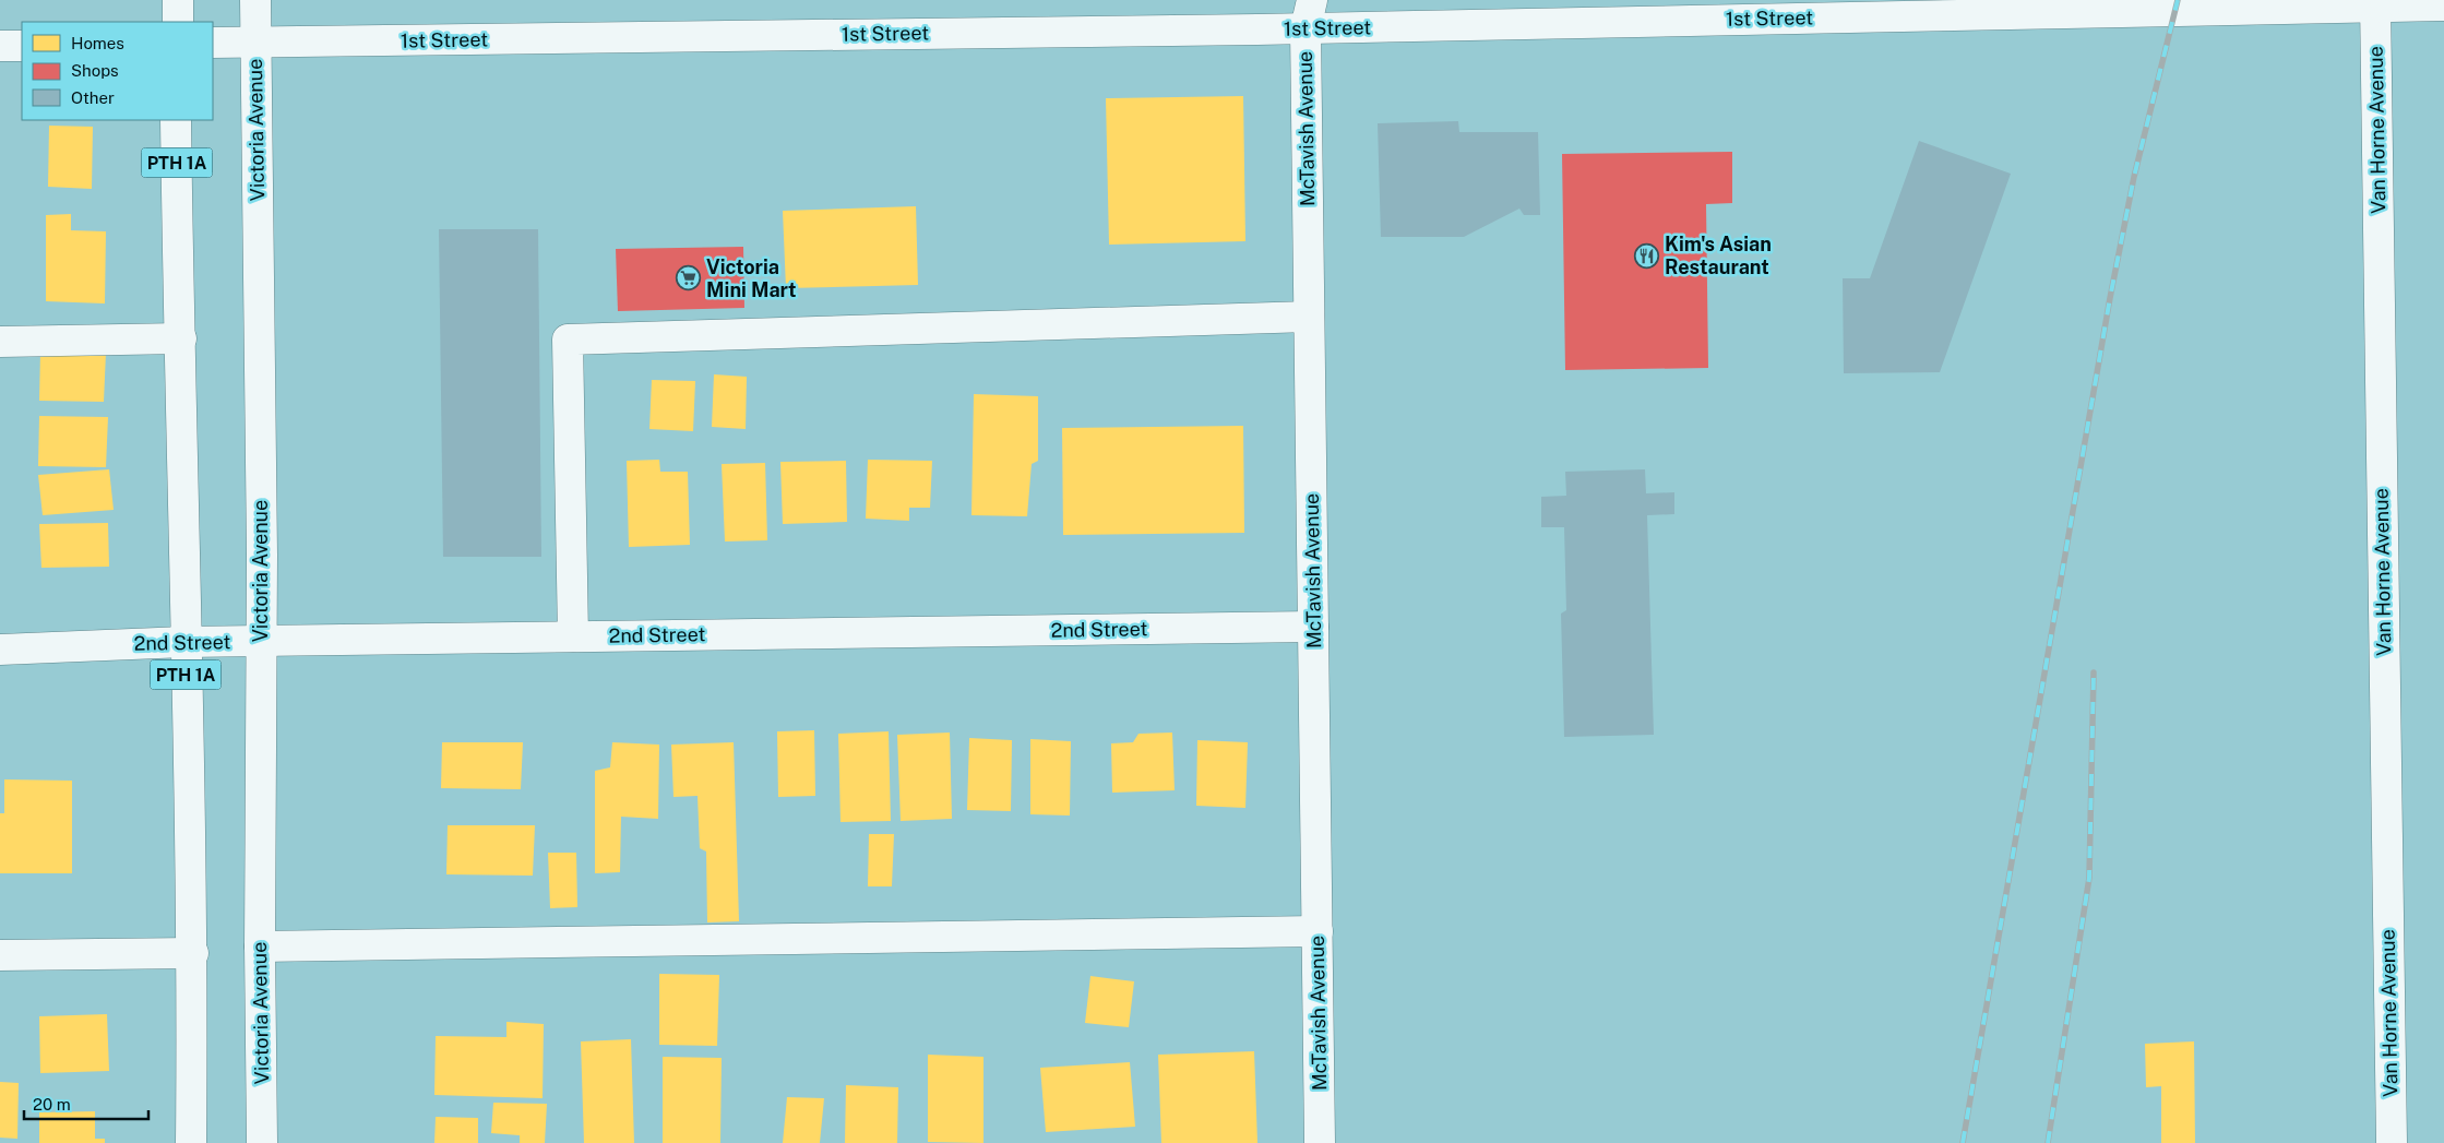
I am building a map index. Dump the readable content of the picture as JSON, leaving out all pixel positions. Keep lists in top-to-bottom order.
{
  "streets": {
    "main road": [
      "1st Street",
      "McTavish Avenue",
      "Victoria Avenue",
      "Van Horne Avenue",
      "PTH 1A",
      "2nd Street"
    ]
  },
  "crossings": [
    ["1st Street", "McTavish Avenue"],
    ["1st Street", "Victoria Avenue"],
    ["1st Street", "Van Horne Avenue"],
    ["McTavish Avenue", "2nd Street"],
    ["Victoria Avenue", "2nd Street"],
    ["PTH 1A", "2nd Street"]
  ],
  "places": {
    "restaurant": ["Kim's Asian Restaurant"],
    "supermarket": ["Victoria Mini Mart"]
  },
  "legend": ["Homes", "Shops", "Other"],
  "scale_bar": "20 m"
}
